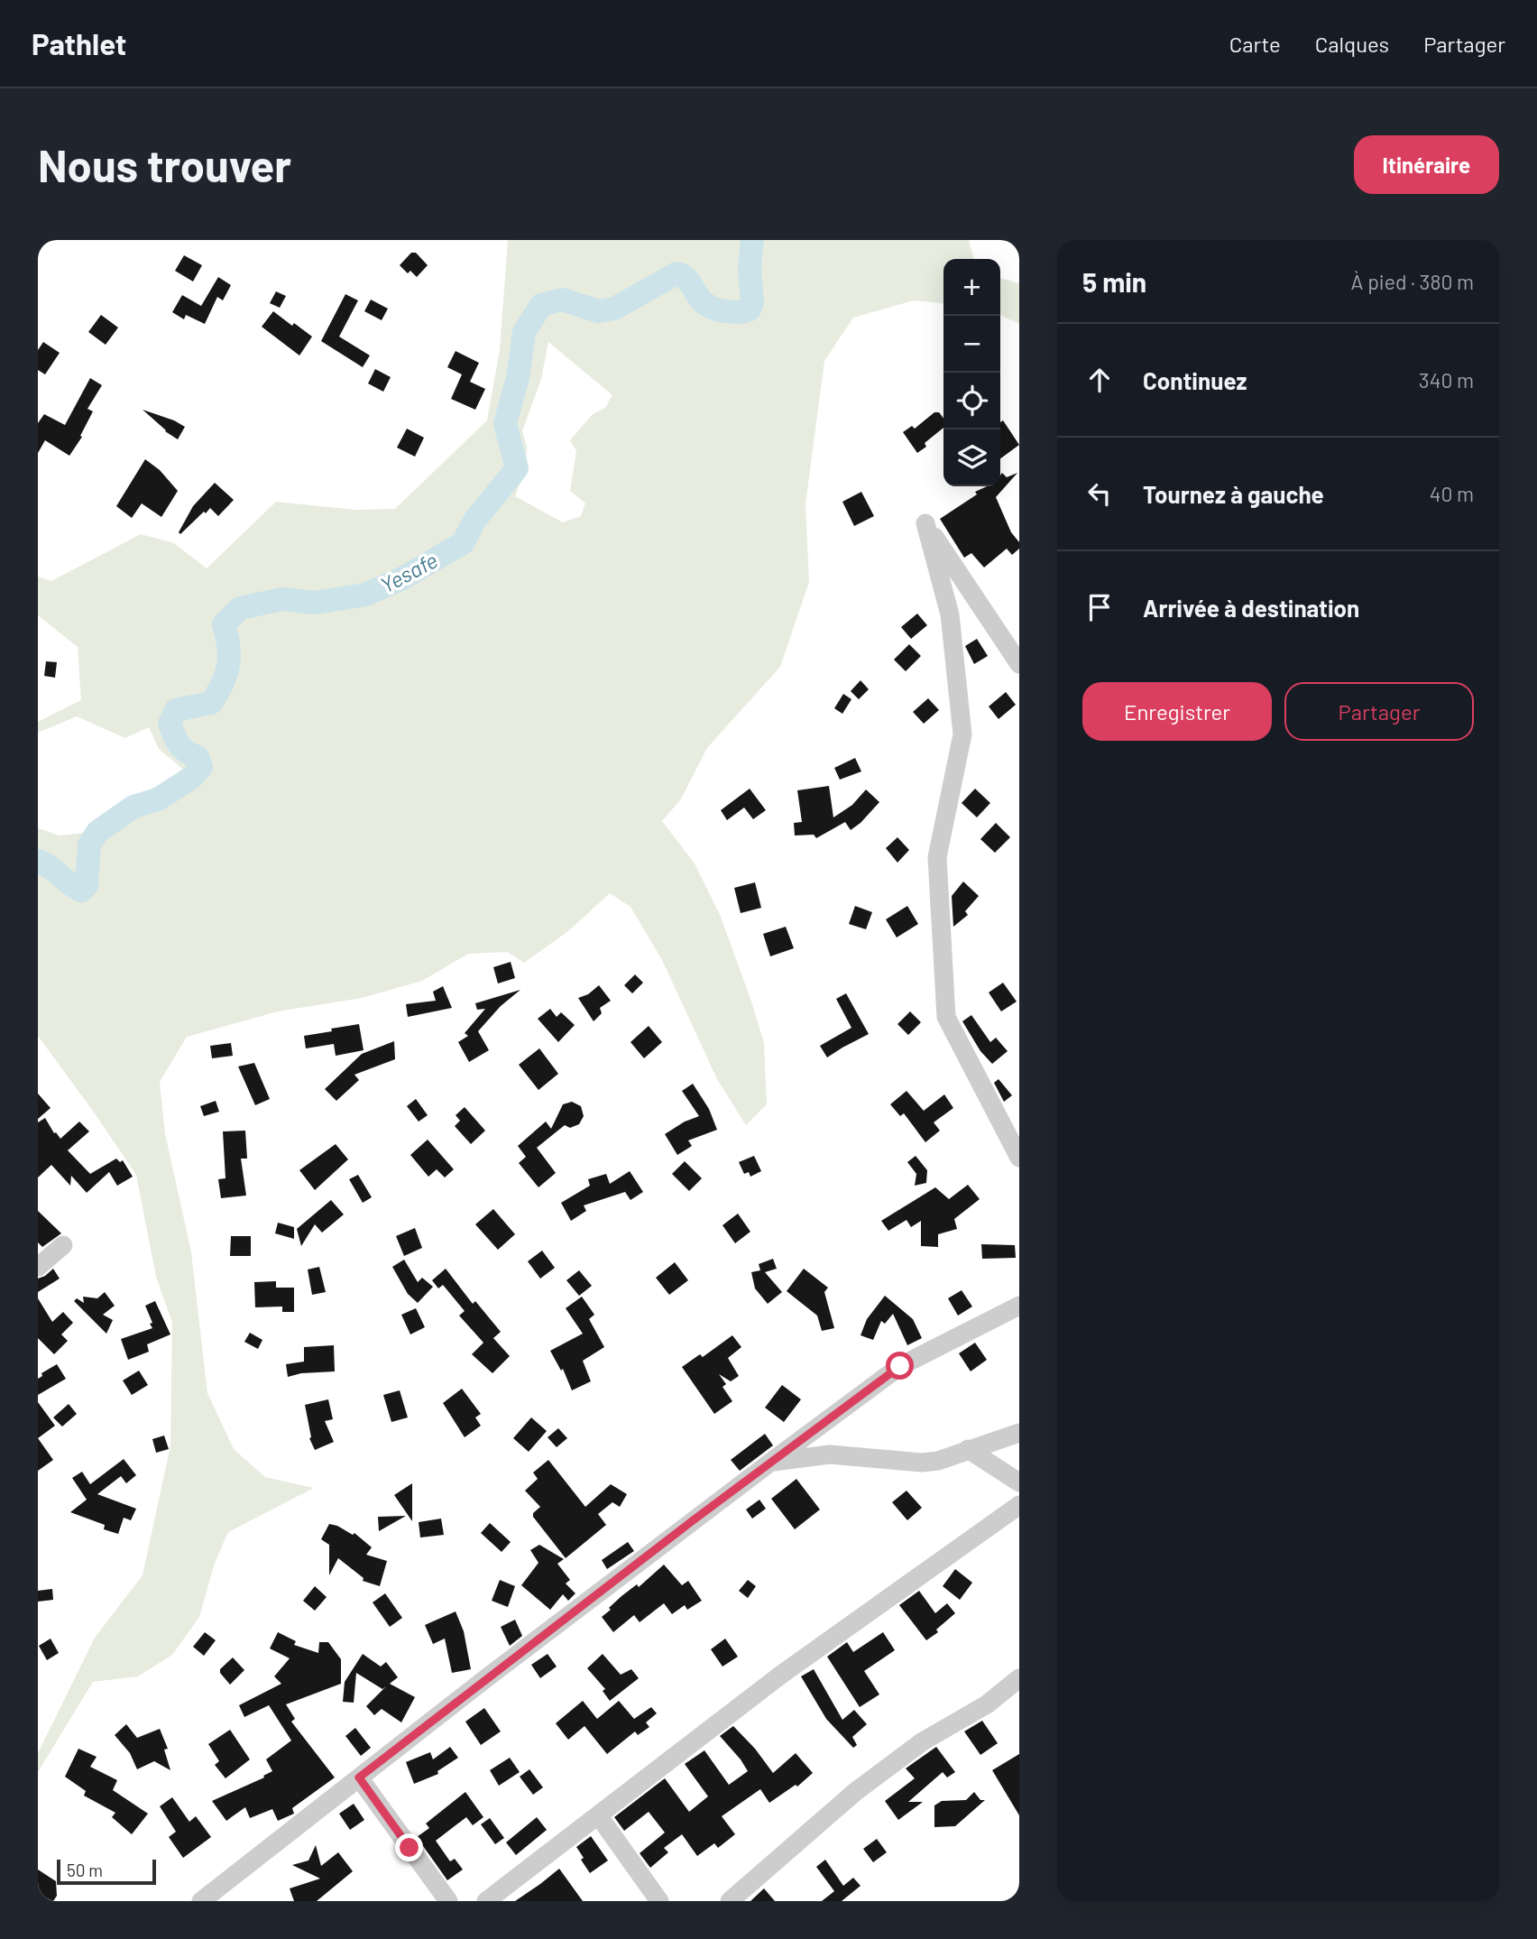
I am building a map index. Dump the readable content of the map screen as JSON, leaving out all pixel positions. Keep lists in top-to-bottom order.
{
  "water": ["Yesafe"],
  "scale_bar": "50 m",
  "page": {
    "header": "Pathlet",
    "nav": ["Carte", "Calques", "Partager"],
    "buttons": [
      "Itinéraire",
      ["Enregistrer", "Partager"]
    ],
    "title": "Nous trouver",
    "heading": ["5 min", "À pied · 380 m"],
    "map_buttons": ["+", "−"],
    "list": [
      ["Continuez", "340 m"],
      ["Tournez à gauche", "40 m"],
      "Arrivée à destination"
    ],
    "scale": "50 m"
  }
}
